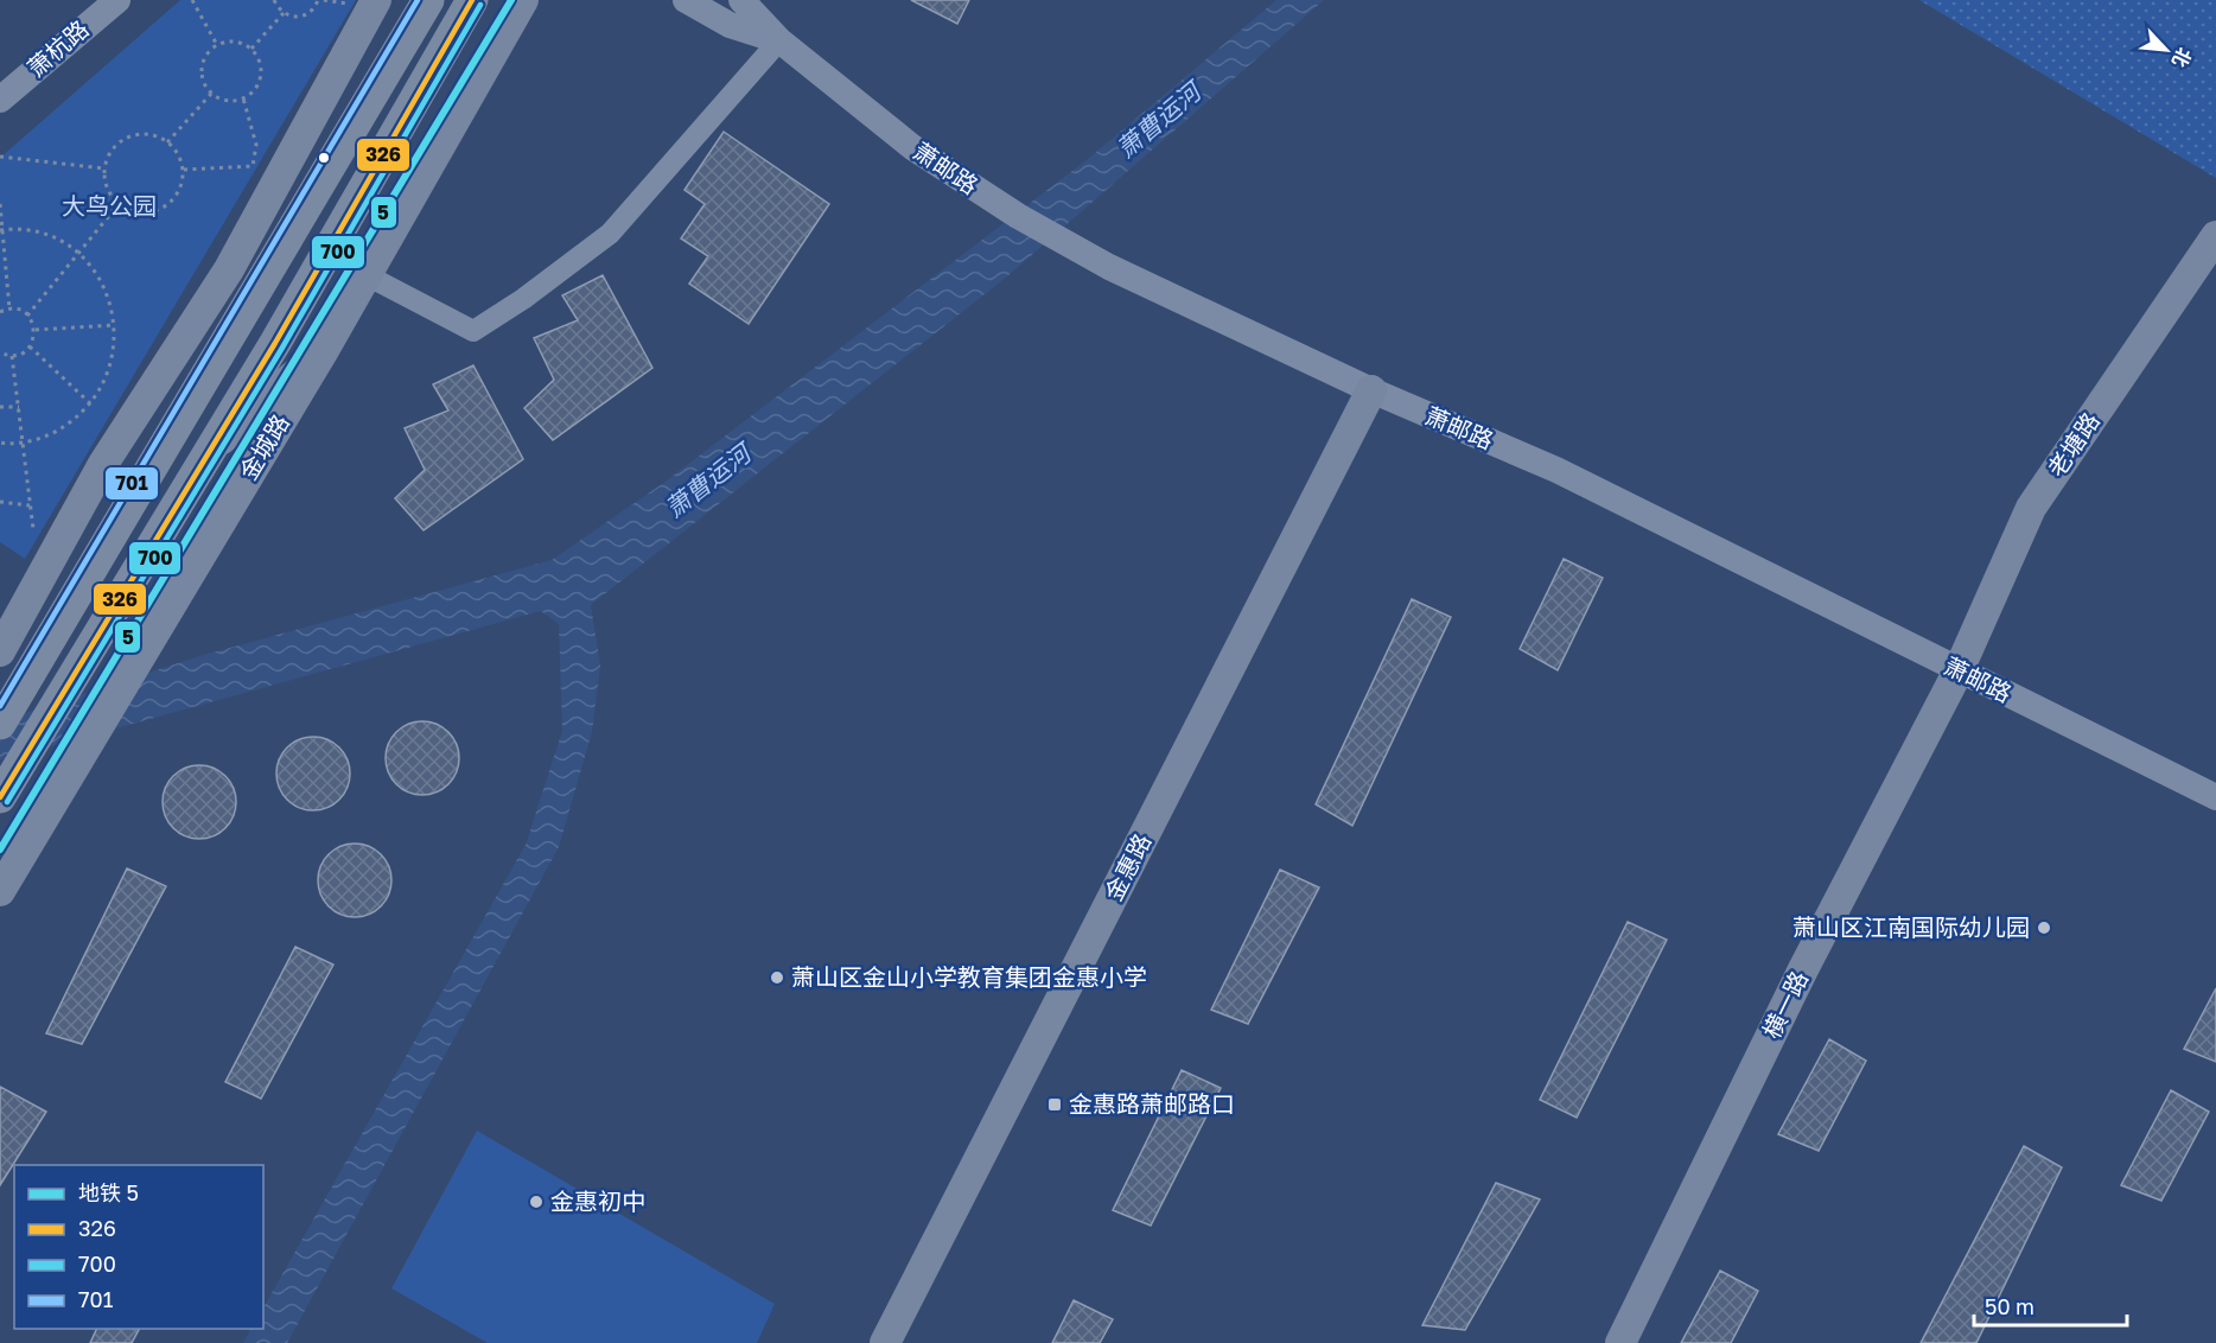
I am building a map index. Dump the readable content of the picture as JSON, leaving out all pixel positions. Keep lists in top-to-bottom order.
{
  "streets": {
    "main road": [
      "老塘路",
      "金城路",
      "金惠路",
      "横一路"
    ],
    "street": ["萧杭路", "萧邮路"]
  },
  "crossings": [
    ["萧邮路", "老塘路"],
    ["萧邮路", "金惠路"],
    ["萧邮路", "横一路"],
    ["老塘路", "横一路"]
  ],
  "water": ["萧曹运河"],
  "parks": ["大鸟公园"],
  "places": {
    "other": ["萧山区江南国际幼儿园", "萧山区金山小学教育集团金惠小学", "金惠初中"],
    "transit": ["金惠路萧邮路口"]
  },
  "lines": [
    "metro line 5",
    "transit line 326",
    "transit line 701",
    "transit line 700"
  ],
  "legend": [
    "地铁 5",
    "326",
    "700",
    "701"
  ],
  "scale_bar": "50 m",
  "north": "bottom right"
}
